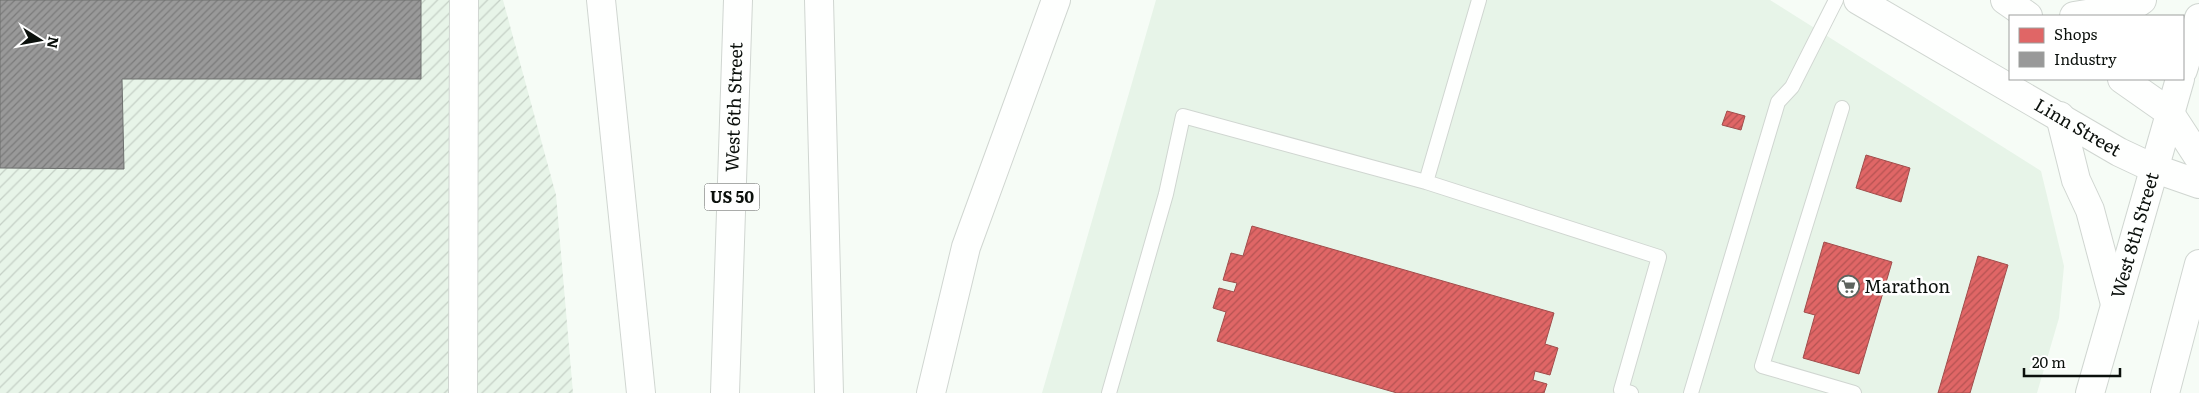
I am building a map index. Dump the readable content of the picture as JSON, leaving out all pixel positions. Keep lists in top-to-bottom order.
{
  "streets": {
    "main road": [
      "West 6th Street",
      "Linn Street",
      "US 50",
      "West 8th Street"
    ]
  },
  "crossings": [
    ["Linn Street", "West 8th Street"]
  ],
  "places": {
    "supermarket": ["Marathon"]
  },
  "legend": ["Shops", "Industry"],
  "scale_bar": "20 m",
  "north": "right"
}
